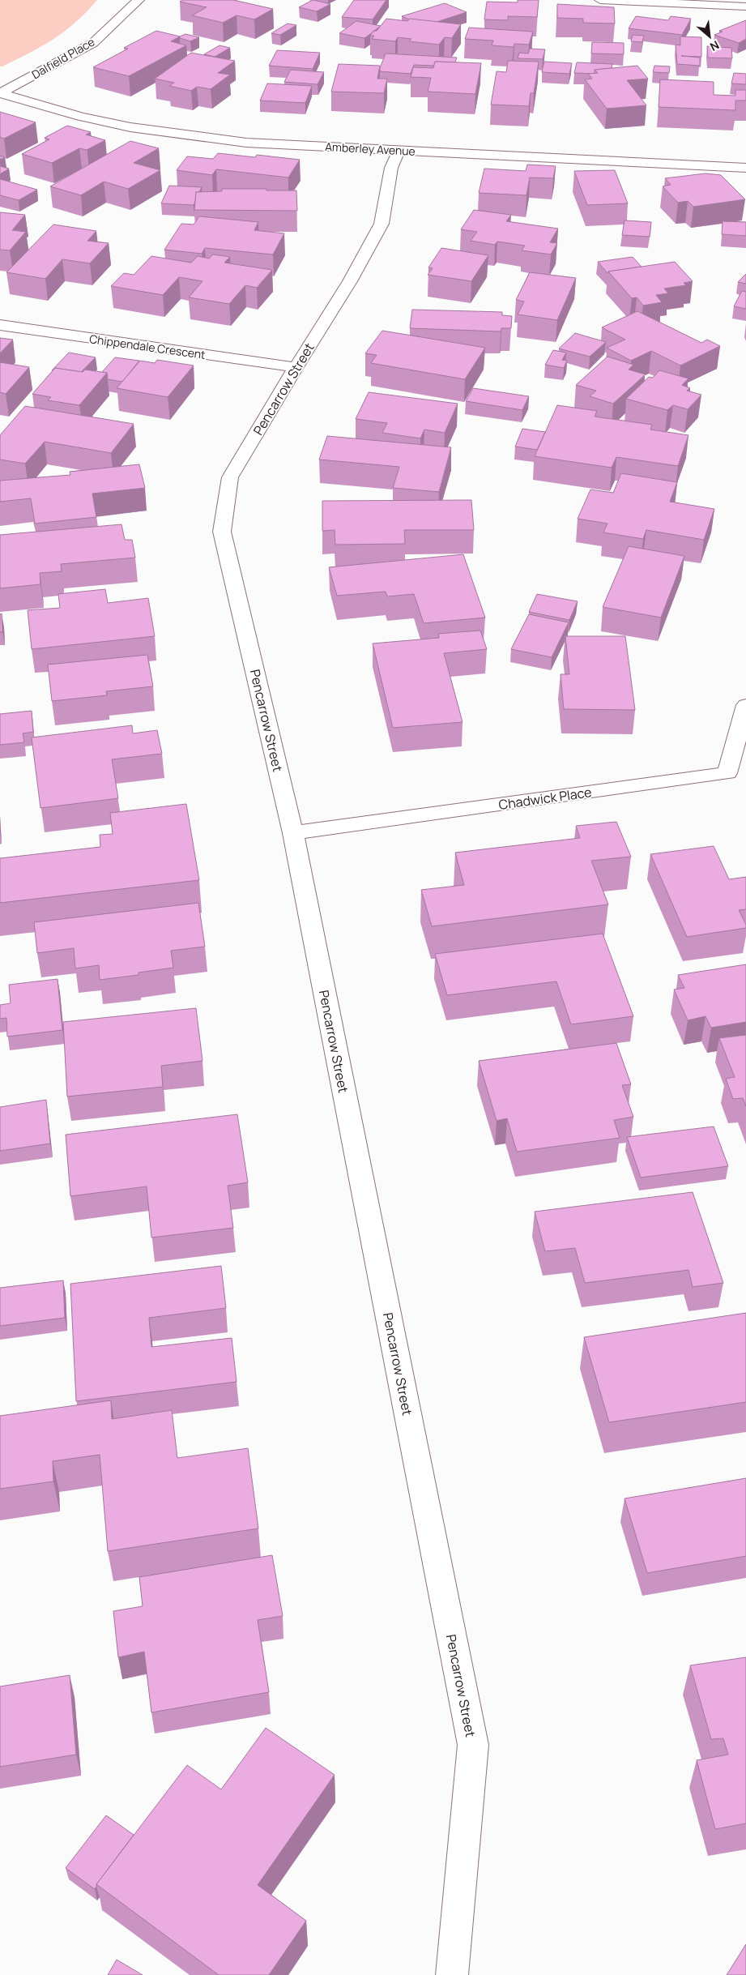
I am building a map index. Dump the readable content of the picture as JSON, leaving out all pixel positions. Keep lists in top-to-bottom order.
{
  "streets": {
    "street": [
      "Dalfield Place",
      "Amberley Avenue",
      "Chippendale Crescent",
      "Pencarrow Street",
      "Chadwick Place"
    ]
  },
  "crossings": [
    ["Dalfield Place", "Amberley Avenue"],
    ["Amberley Avenue", "Pencarrow Street"],
    ["Chippendale Crescent", "Pencarrow Street"],
    ["Pencarrow Street", "Chadwick Place"]
  ],
  "north": "bottom right"
}
